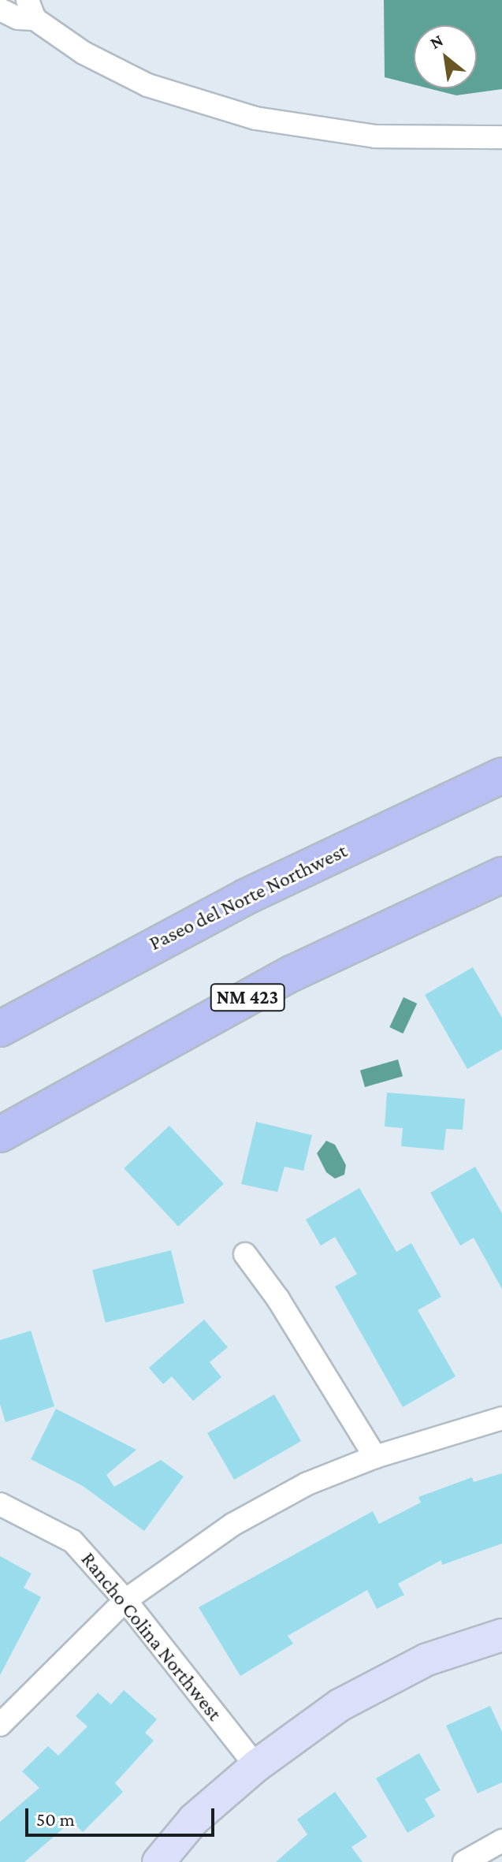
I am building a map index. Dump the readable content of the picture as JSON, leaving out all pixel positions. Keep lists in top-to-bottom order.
{
  "streets": {
    "main road": ["Paseo del Norte Northwest", "NM 423"],
    "street": ["Rancho Colina Northwest"]
  },
  "scale_bar": "50 m",
  "north": "top left"
}
